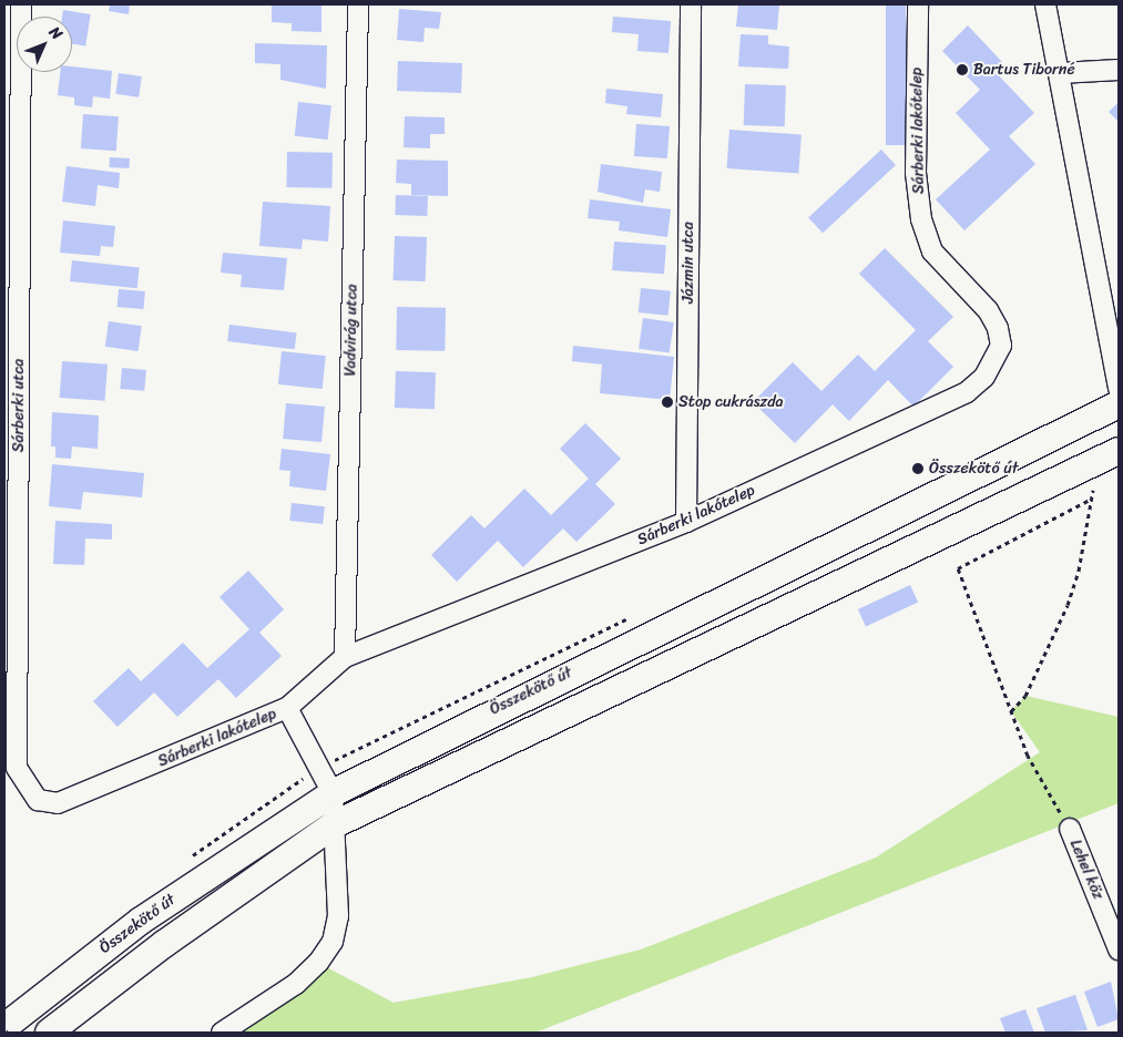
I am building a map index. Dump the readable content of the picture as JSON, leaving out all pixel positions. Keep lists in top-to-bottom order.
{
  "streets": {
    "street": [
      "Sárberki lakótelep",
      "Jázmin utca",
      "Vadvirág utca",
      "Sárberki utca",
      "Összekötő út",
      "Lehel köz"
    ]
  },
  "crossings": [
    ["Sárberki lakótelep", "Jázmin utca"],
    ["Sárberki lakótelep", "Vadvirág utca"],
    ["Sárberki lakótelep", "Sárberki utca"]
  ],
  "places": ["Bartus Tiborné", "Stop cukrászda", "Összekötő út"],
  "north": "top right"
}
